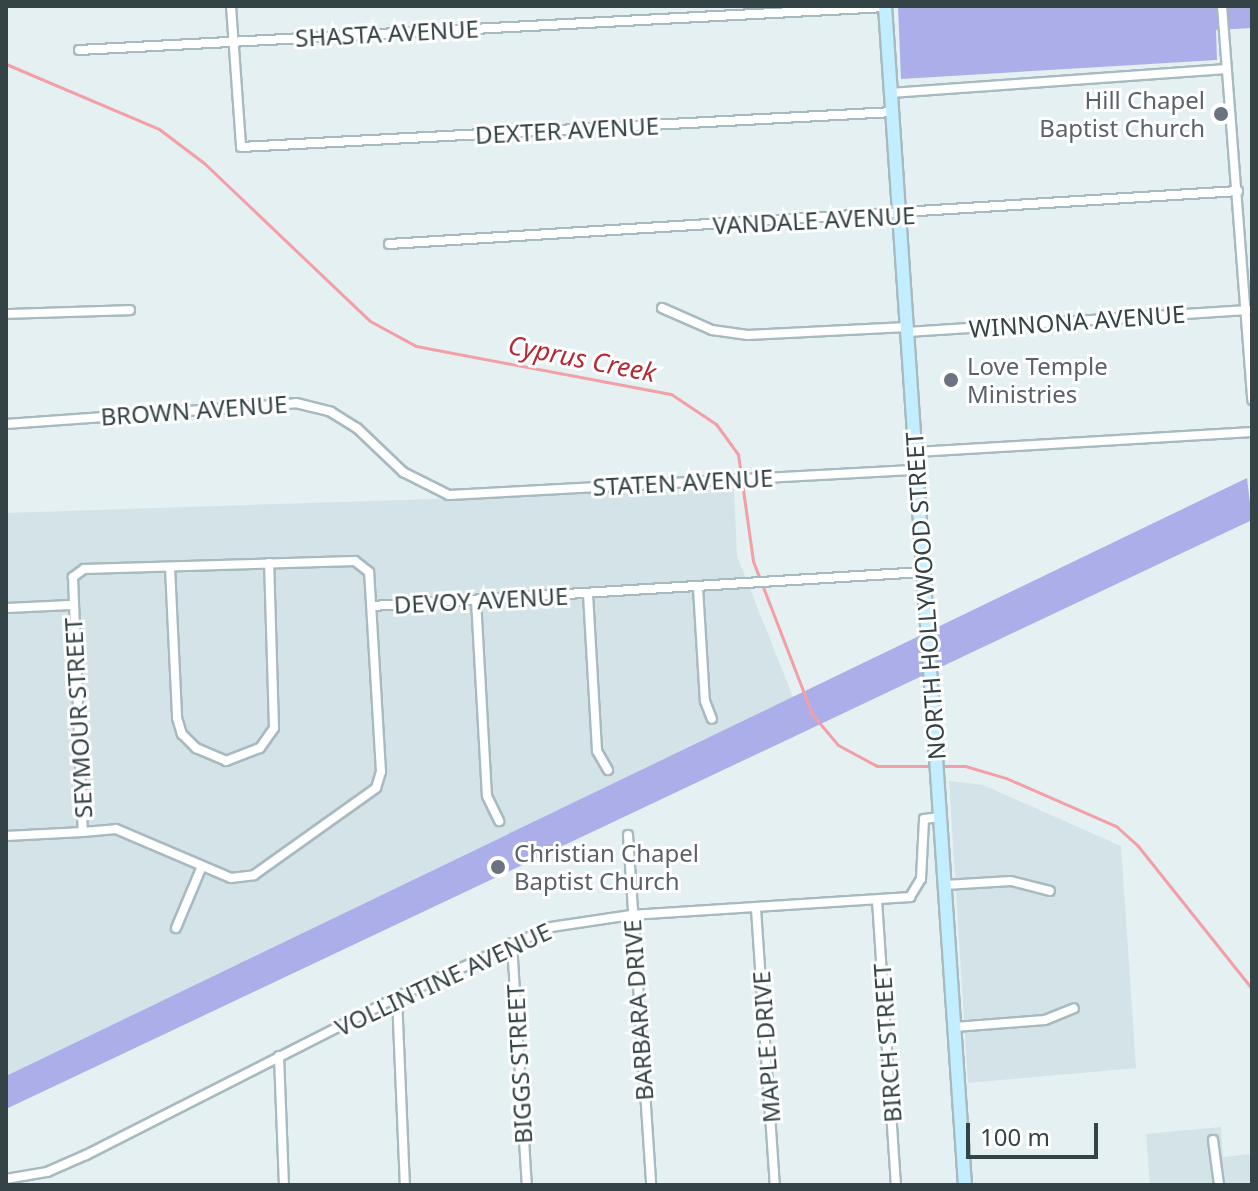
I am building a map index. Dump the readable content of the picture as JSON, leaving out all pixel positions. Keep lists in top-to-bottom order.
{
  "streets": {
    "main road": ["NORTH HOLLYWOOD STREET"],
    "street": [
      "SHASTA AVENUE",
      "DEXTER AVENUE",
      "VANDALE AVENUE",
      "WINNONA AVENUE",
      "BROWN AVENUE",
      "STATEN AVENUE",
      "DEVOY AVENUE",
      "SEYMOUR STREET",
      "VOLLINTINE AVENUE",
      "BARBARA DRIVE",
      "BIRCH STREET",
      "MAPLE DRIVE",
      "BIGGS STREET"
    ]
  },
  "crossings": [
    ["SHASTA AVENUE", "DEXTER AVENUE"],
    ["SHASTA AVENUE", "NORTH HOLLYWOOD STREET"],
    ["DEXTER AVENUE", "NORTH HOLLYWOOD STREET"],
    ["VANDALE AVENUE", "NORTH HOLLYWOOD STREET"],
    ["WINNONA AVENUE", "NORTH HOLLYWOOD STREET"],
    ["BROWN AVENUE", "STATEN AVENUE"],
    ["STATEN AVENUE", "NORTH HOLLYWOOD STREET"],
    ["NORTH HOLLYWOOD STREET", "DEVOY AVENUE"],
    ["NORTH HOLLYWOOD STREET", "VOLLINTINE AVENUE"],
    ["DEVOY AVENUE", "SEYMOUR STREET"],
    ["VOLLINTINE AVENUE", "BARBARA DRIVE"],
    ["VOLLINTINE AVENUE", "BIRCH STREET"],
    ["VOLLINTINE AVENUE", "MAPLE DRIVE"],
    ["VOLLINTINE AVENUE", "BIGGS STREET"]
  ],
  "water": ["Cyprus Creek"],
  "places": ["Hill Chapel Baptist Church", "Love Temple Ministries", "Christian Chapel Baptist Church"],
  "scale_bar": "100 m"
}
